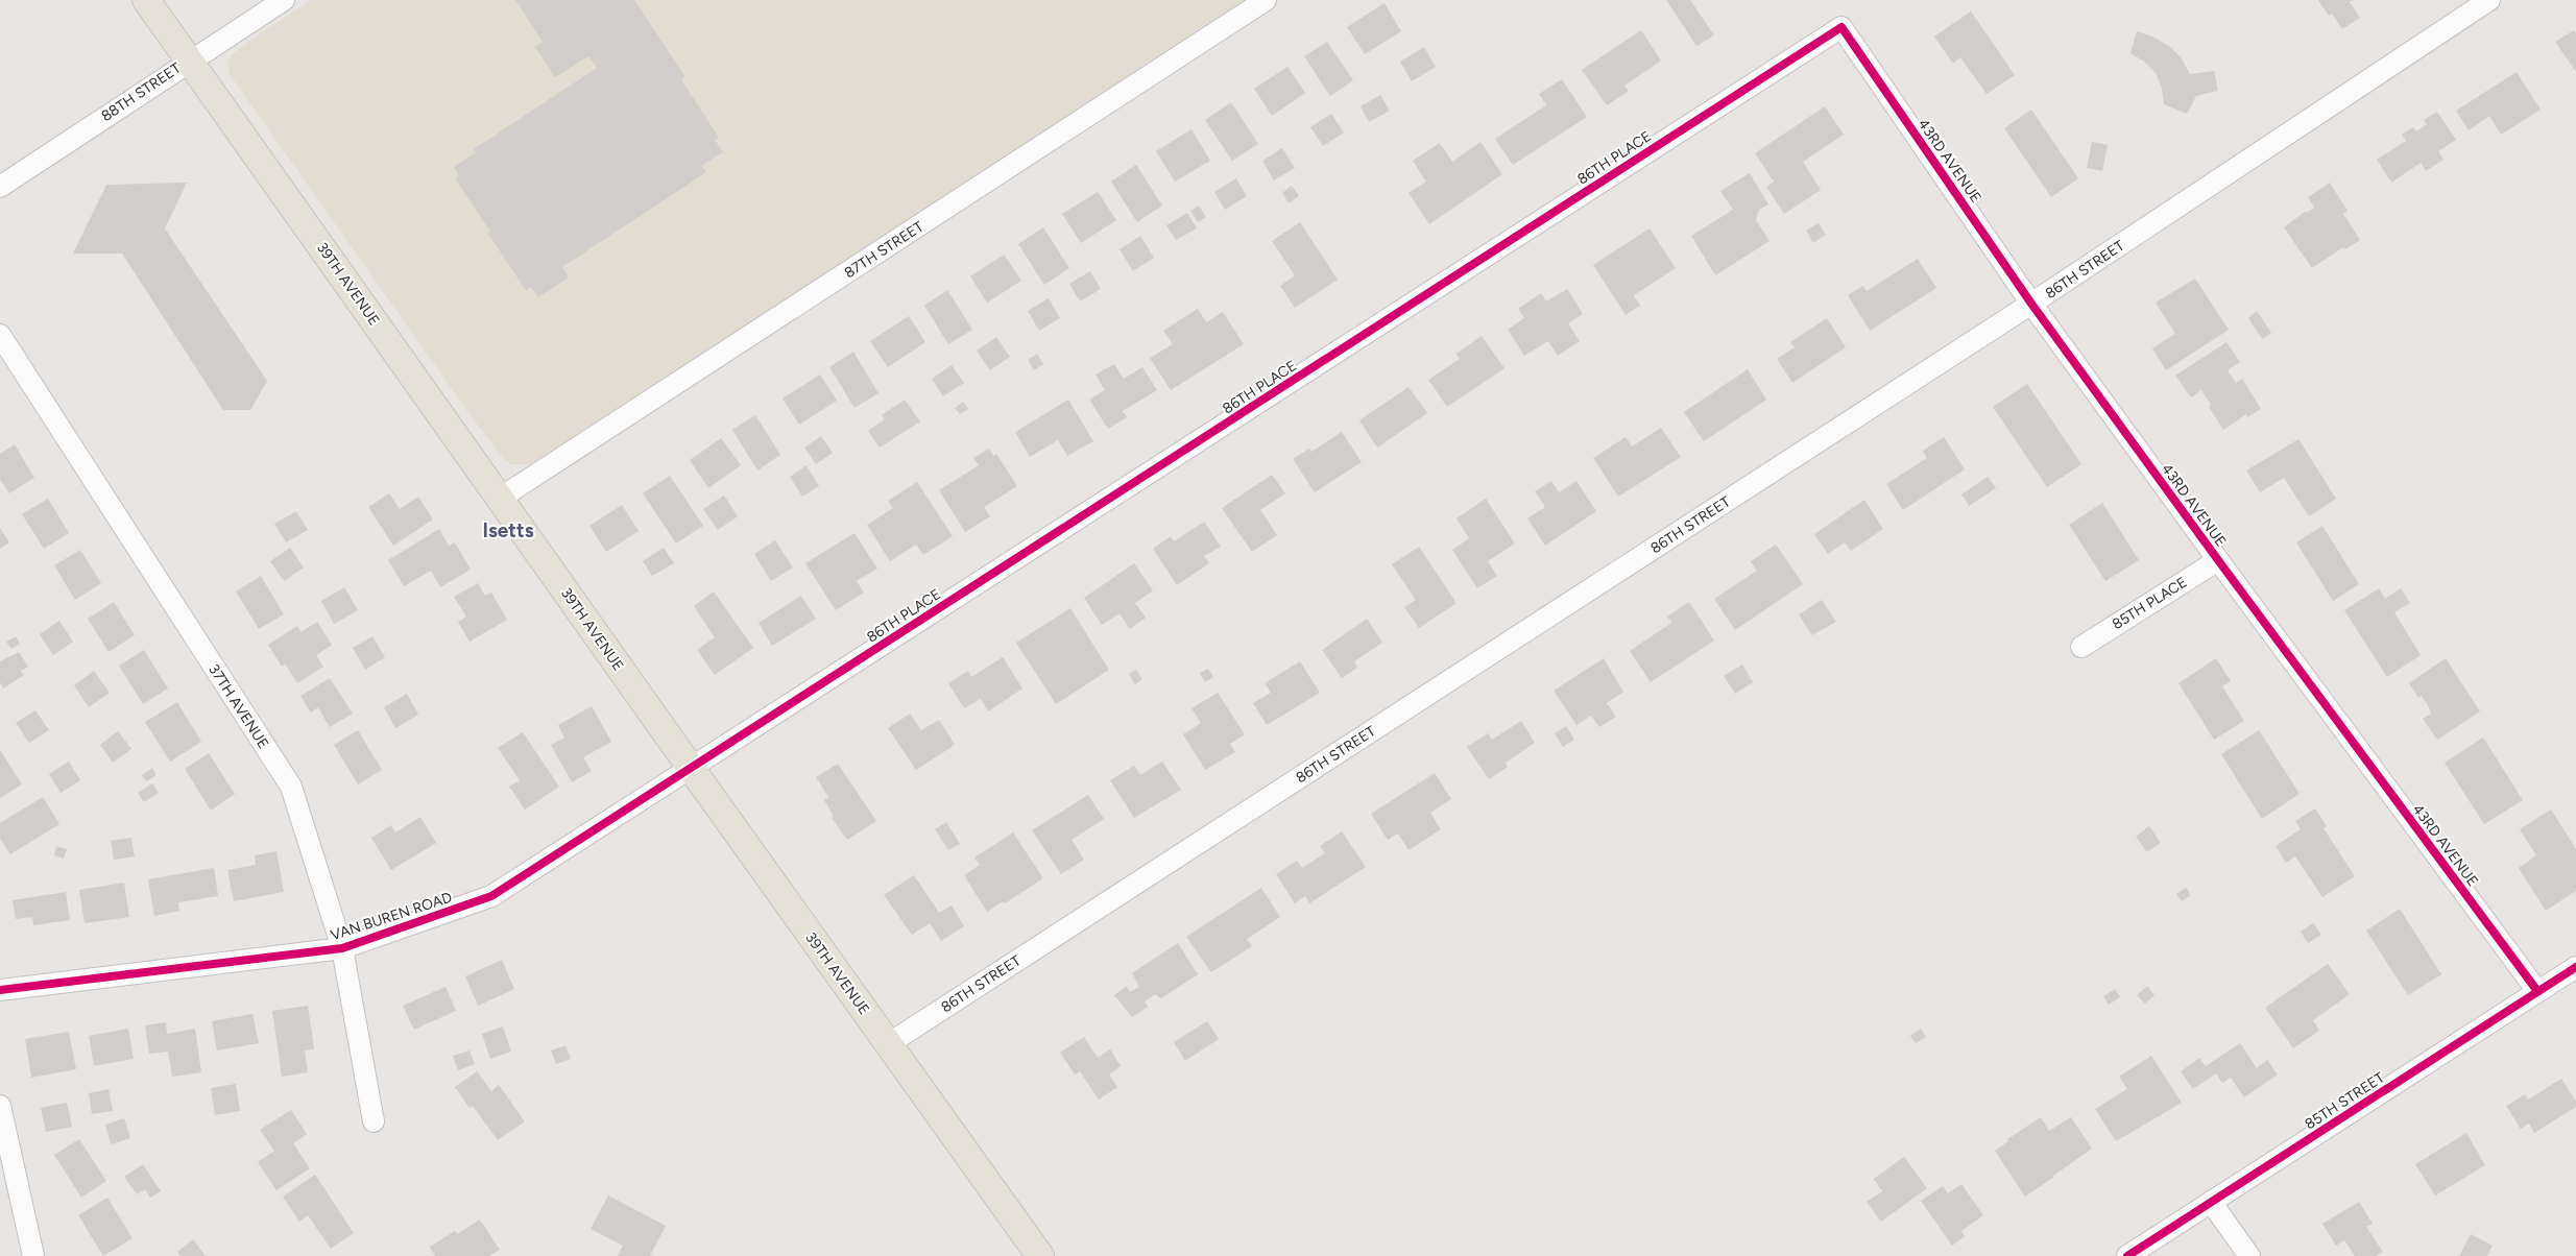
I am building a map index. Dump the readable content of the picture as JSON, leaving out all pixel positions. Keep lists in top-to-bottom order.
{
  "streets": {
    "main road": ["39TH AVENUE"],
    "street": [
      "88TH STREET",
      "86TH PLACE",
      "43RD AVENUE",
      "87TH STREET",
      "86TH STREET",
      "85TH PLACE",
      "37TH AVENUE",
      "VAN BUREN ROAD",
      "85TH STREET"
    ]
  },
  "crossings": [
    ["88TH STREET", "39TH AVENUE"],
    ["86TH PLACE", "43RD AVENUE"],
    ["86TH PLACE", "39TH AVENUE"],
    ["86TH PLACE", "VAN BUREN ROAD"],
    ["43RD AVENUE", "86TH STREET"],
    ["43RD AVENUE", "85TH PLACE"],
    ["43RD AVENUE", "85TH STREET"],
    ["87TH STREET", "39TH AVENUE"],
    ["86TH STREET", "39TH AVENUE"],
    ["39TH AVENUE", "VAN BUREN ROAD"],
    ["37TH AVENUE", "VAN BUREN ROAD"]
  ],
  "districts": ["Isetts"]
}
